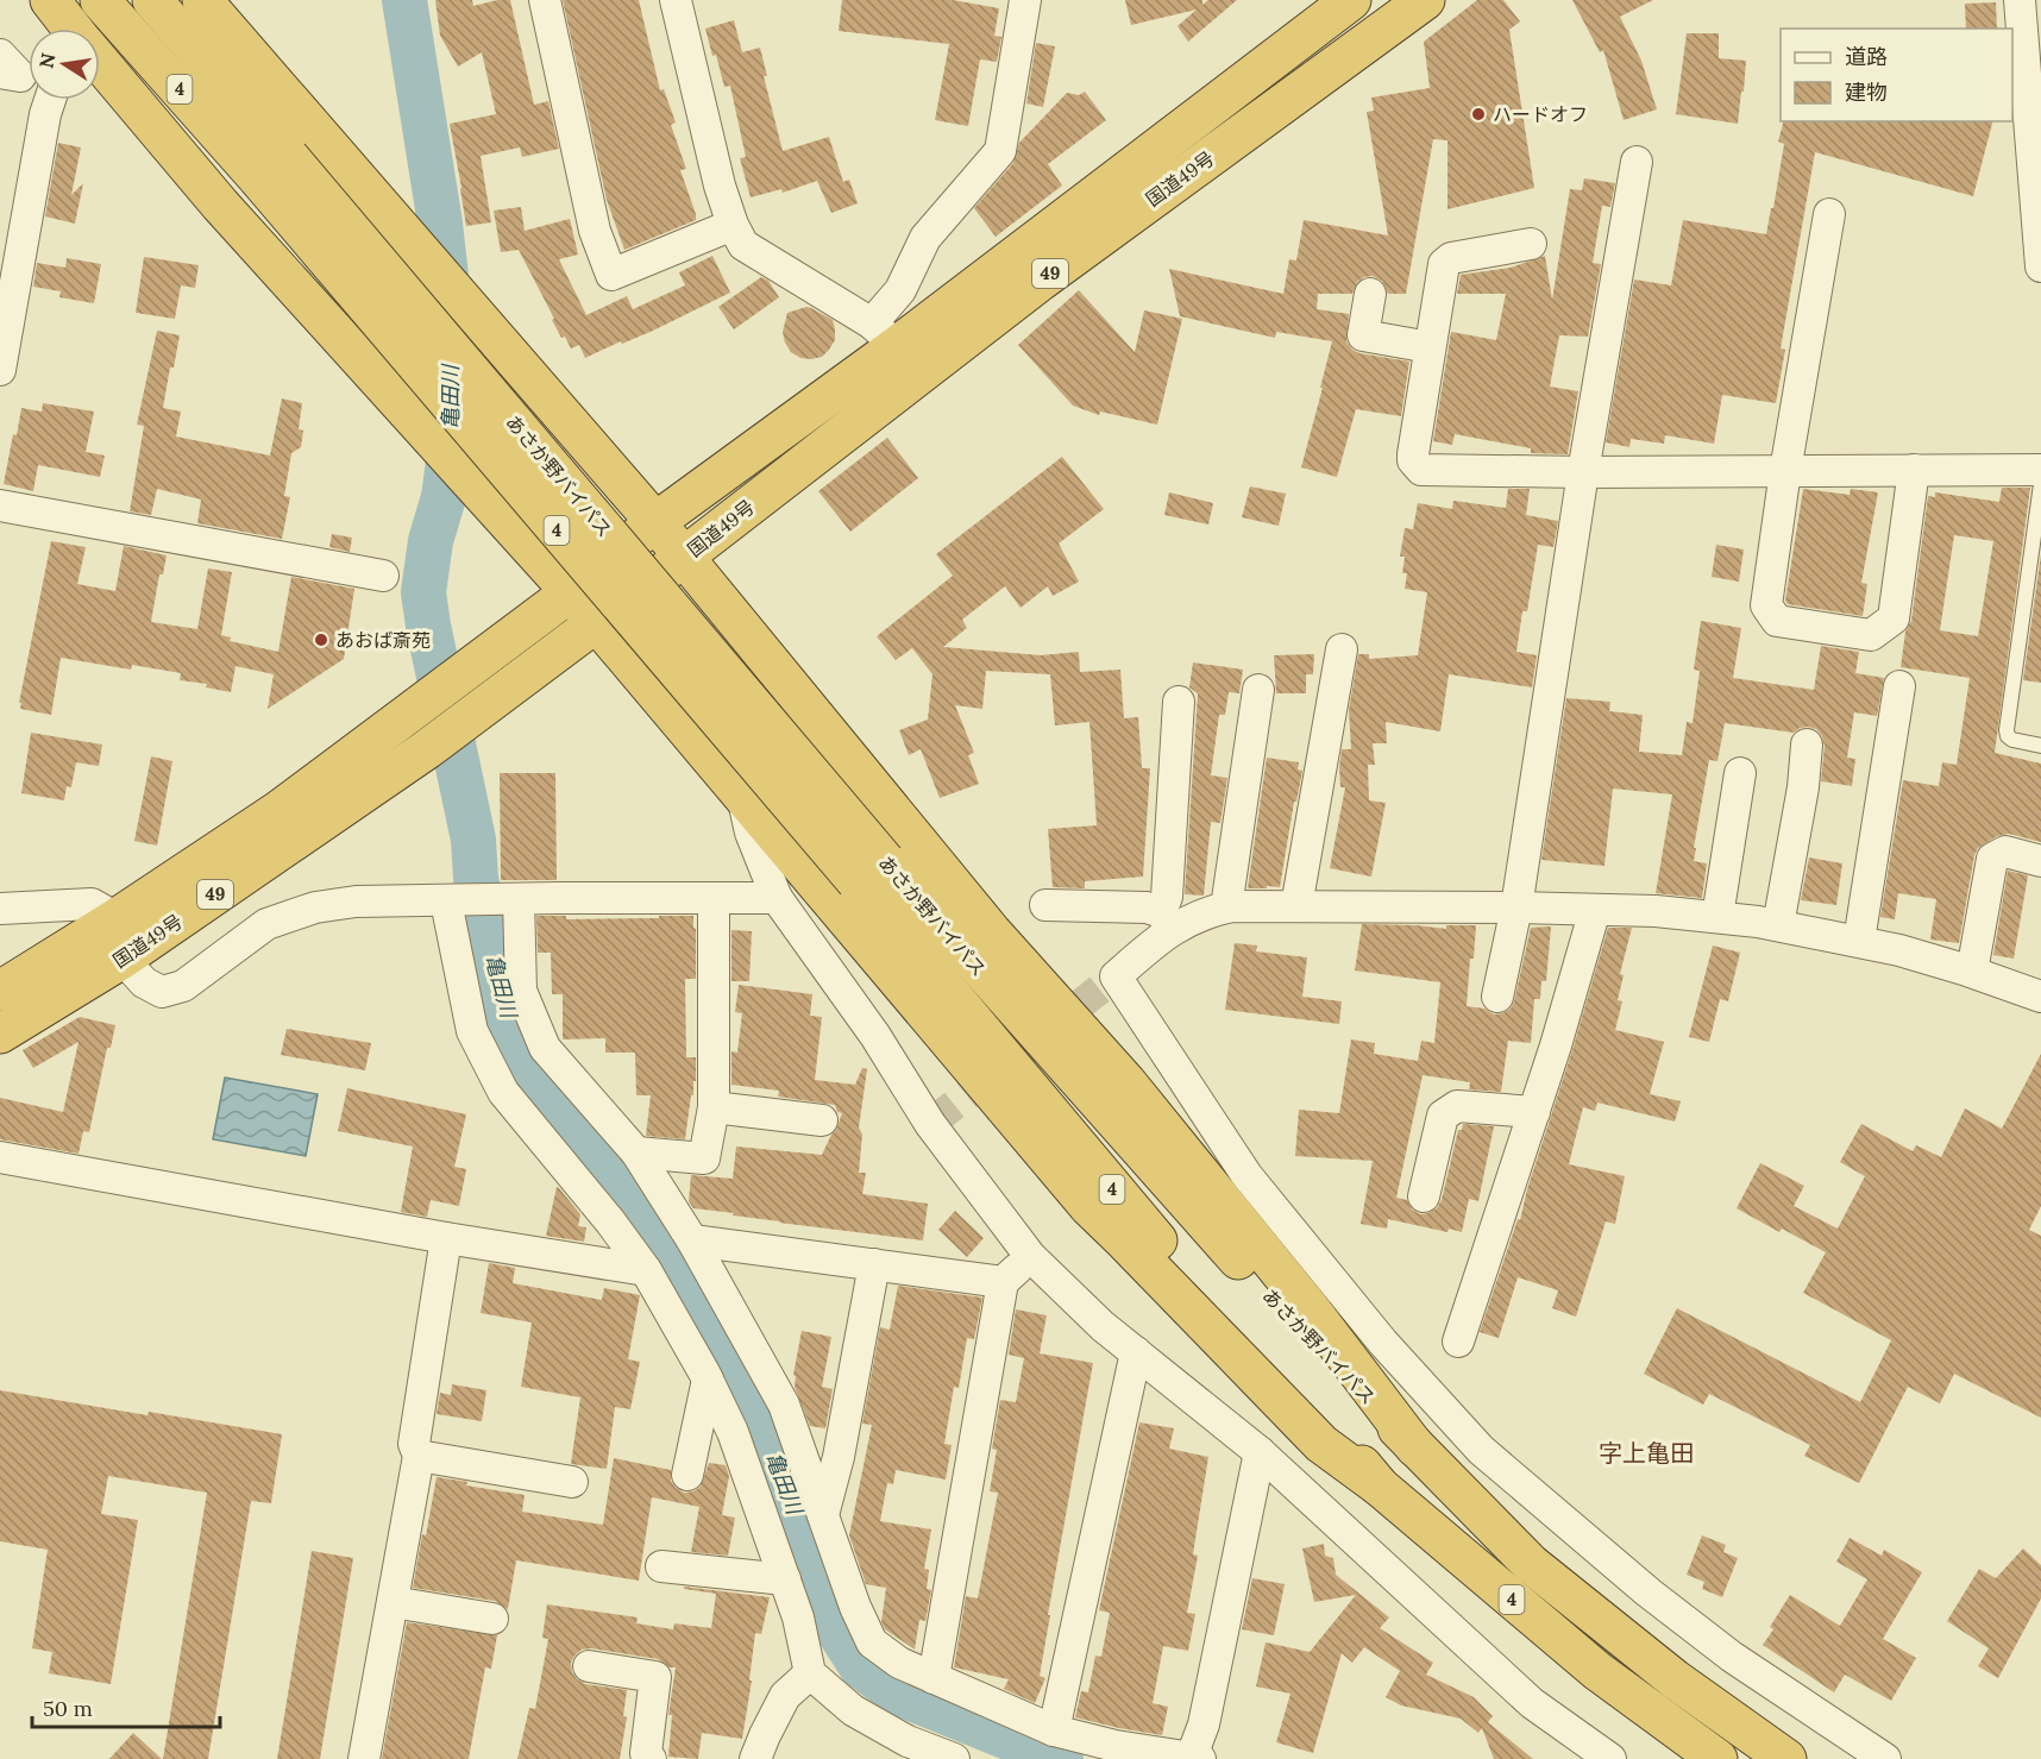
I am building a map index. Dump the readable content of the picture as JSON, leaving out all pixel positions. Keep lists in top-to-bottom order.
{
  "streets": {
    "highway": [
      "4",
      "国道49号",
      "49",
      "あさか野バイパス"
    ]
  },
  "districts": ["字上亀田"],
  "water": ["亀田川"],
  "places": ["ハードオフ", "あおば斎苑"],
  "legend": ["道路", "建物"],
  "scale_bar": "50 m",
  "north": "left"
}
